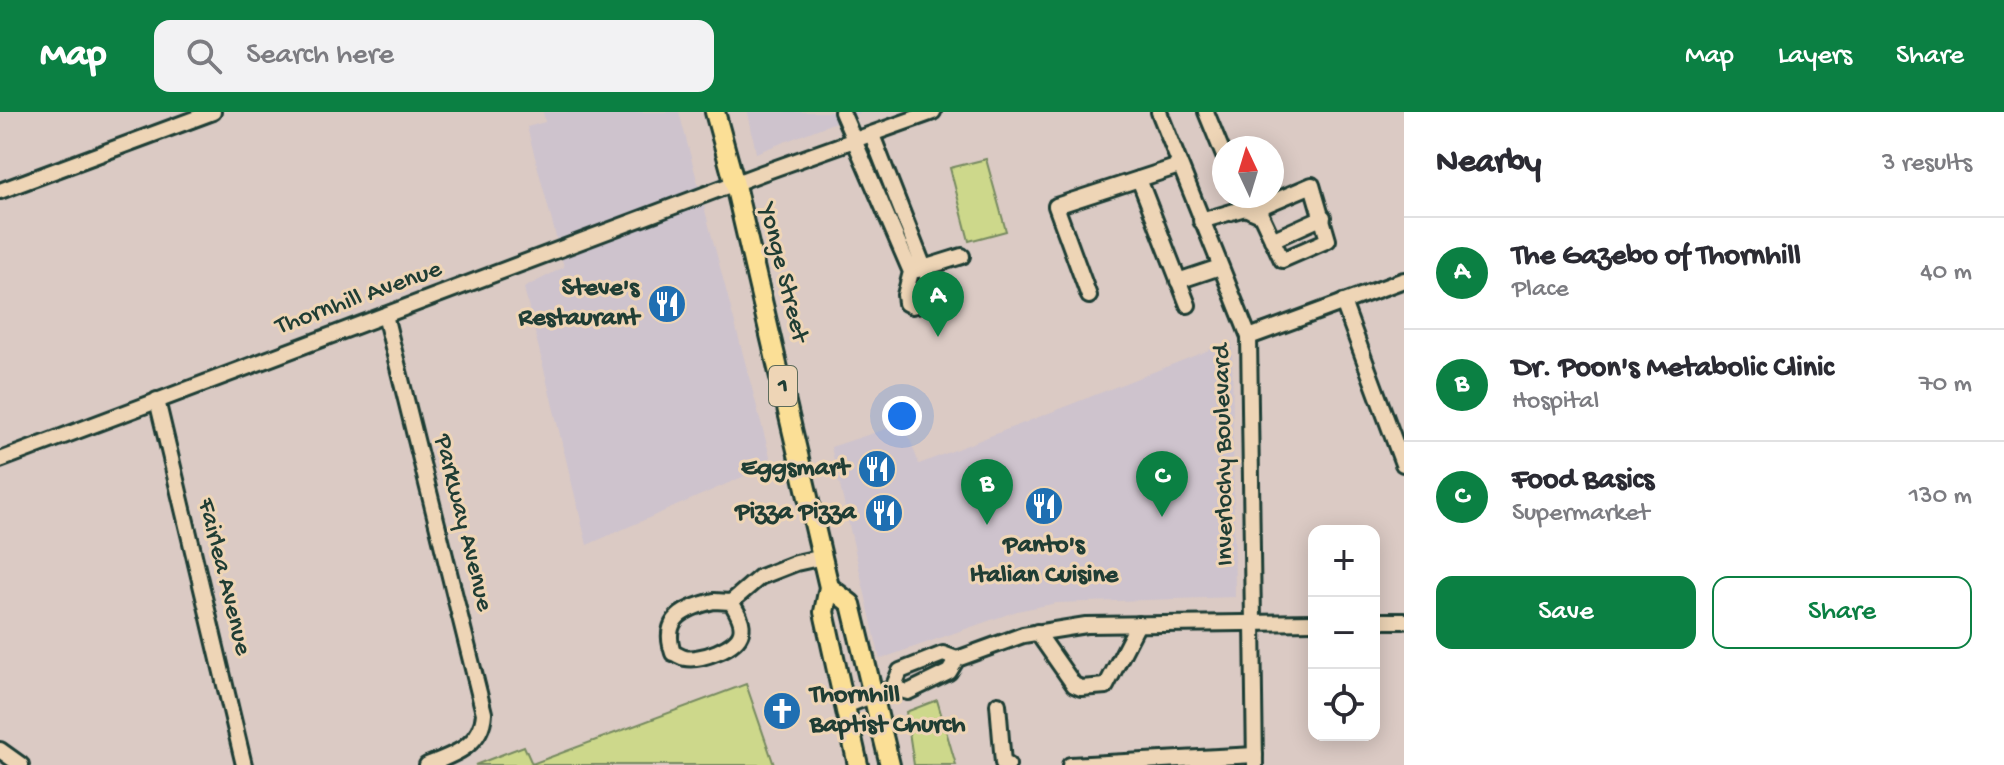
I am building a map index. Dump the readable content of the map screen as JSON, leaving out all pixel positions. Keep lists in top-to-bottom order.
{
  "streets": {
    "main road": ["Yonge Street", "1"],
    "street": [
      "Thornhill Avenue",
      "Inverlochy Boulevard",
      "Parkway Avenue",
      "Fairlea Avenue"
    ]
  },
  "crossings": [
    ["Yonge Street", "Thornhill Avenue"],
    ["Thornhill Avenue", "Parkway Avenue"],
    ["Thornhill Avenue", "Fairlea Avenue"]
  ],
  "places": {
    "restaurant": [
      "Steve's Restaurant",
      "Eggsmart",
      "Panto's Italian Cuisine",
      "Pizza Pizza"
    ],
    "church": ["Thornhill Baptist Church"]
  },
  "north": "top",
  "page": {
    "header": "Map",
    "search": "Search here",
    "nav": ["Map", "Layers", "Share"],
    "heading": ["Nearby", "3 results"],
    "list": [
      {
        "mark": "A",
        "name": "The Gazebo of Thornhill",
        "note": "Place",
        "value": "40 m"
      },
      {
        "mark": "B",
        "name": "Dr. Poon's Metabolic Clinic",
        "note": "Hospital",
        "value": "70 m"
      },
      {
        "mark": "C",
        "name": "Food Basics",
        "note": "Supermarket",
        "value": "130 m"
      }
    ],
    "pins": ["A", "C", "B"],
    "map_buttons": ["+", "−"],
    "buttons": ["Save", "Share"]
  }
}
